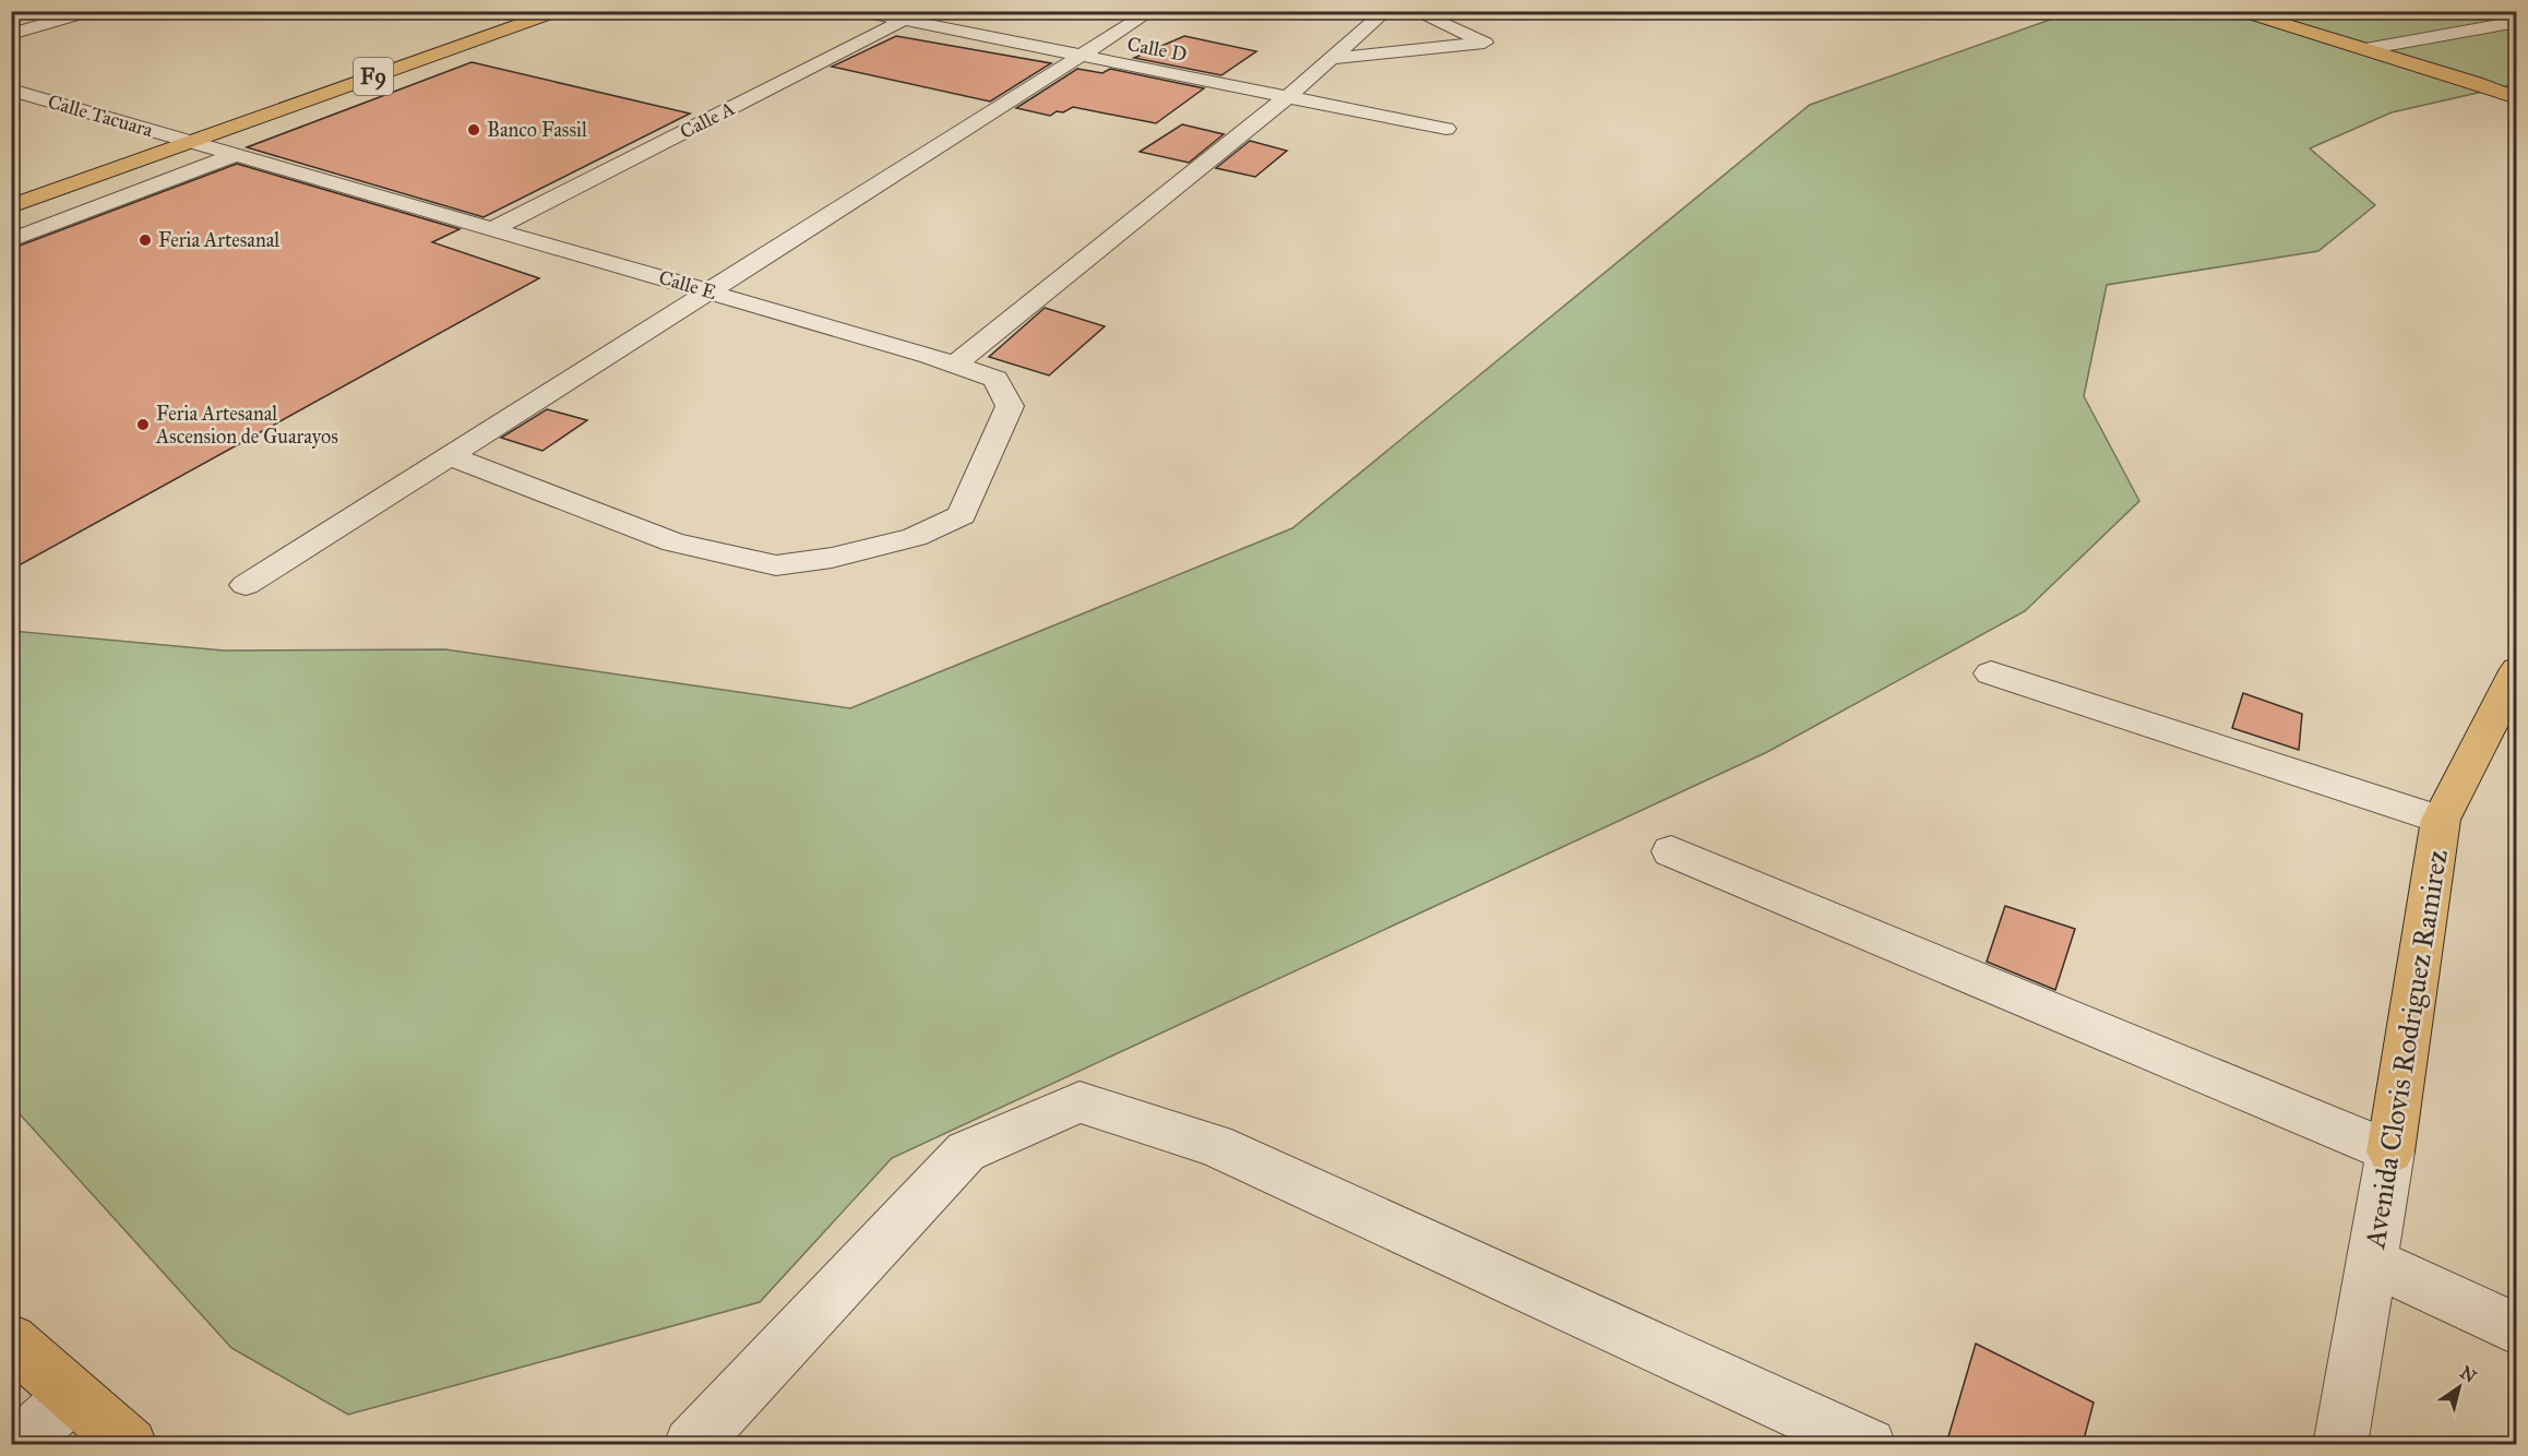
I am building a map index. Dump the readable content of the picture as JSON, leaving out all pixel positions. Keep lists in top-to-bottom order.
{
  "streets": {
    "main road": ["F9", "Avenida Clovis Rodriguez Ramirez"],
    "street": [
      "Calle D",
      "Calle Tacuara",
      "Calle A",
      "Calle E"
    ]
  },
  "crossings": [
    ["Calle D", "Calle A"],
    ["F9", "Calle Tacuara"],
    ["Calle Tacuara", "Calle E"],
    ["Calle A", "Calle E"]
  ],
  "places": ["Banco Fassil", "Feria Artesanal", "Feria Artesanal Ascension de Guarayos"],
  "north": "top right"
}
